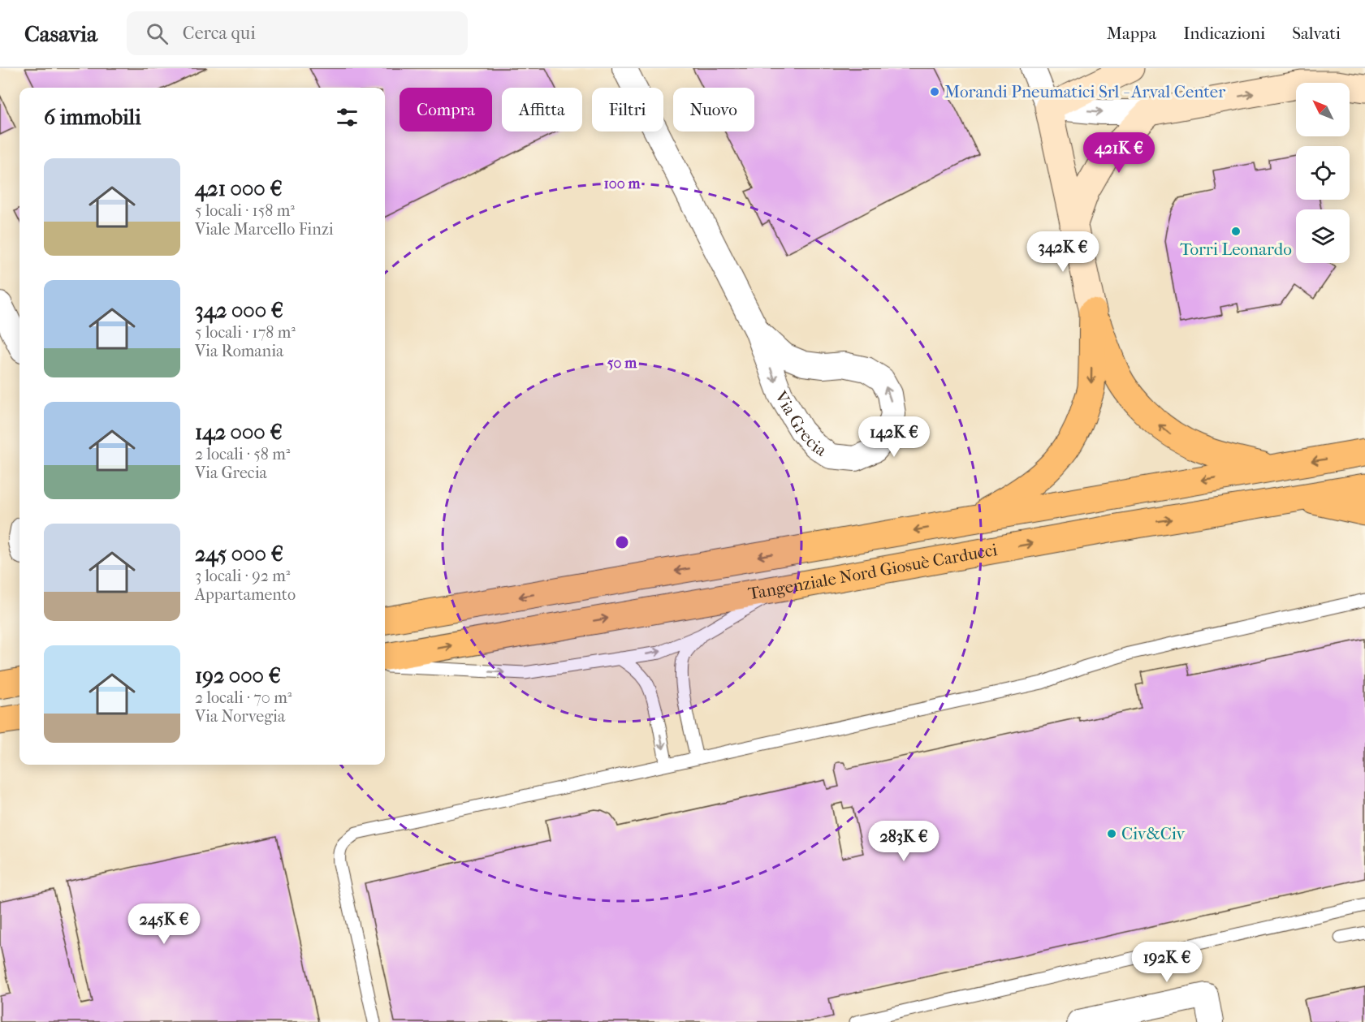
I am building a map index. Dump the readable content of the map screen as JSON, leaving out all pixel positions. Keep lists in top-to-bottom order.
{
  "streets": {
    "highway": ["Tangenziale Nord Giosuè Carducci"],
    "street": ["Via Grecia"]
  },
  "places": ["Morandi Pneumatici Srl - Arval Center", "Torri Leonardo", "Civ&Civ"],
  "north": "top left",
  "page": {
    "header": "Casavia",
    "search": "Cerca qui",
    "nav": ["Mappa", "Indicazioni", "Salvati"],
    "chip": [
      "Compra",
      "Affitta",
      "Filtri",
      "Nuovo"
    ],
    "heading": "6 immobili",
    "price": [
      "421K €",
      "342K €",
      "142K €",
      "283K €",
      "245K €",
      "192K €"
    ],
    "list": [
      {
        "name": "421 000 €",
        "note": "5 locali · 158 m² · Viale Marcello Finzi"
      },
      {
        "name": "342 000 €",
        "note": "5 locali · 178 m² · Via Romania"
      },
      {
        "name": "142 000 €",
        "note": "2 locali · 58 m² · Via Grecia"
      },
      {
        "name": "245 000 €",
        "note": "3 locali · 92 m² · Appartamento"
      },
      {
        "name": "192 000 €",
        "note": "2 locali · 70 m² · Via Norvegia"
      }
    ]
  },
  "rings": ["100 m", "50 m"]
}
